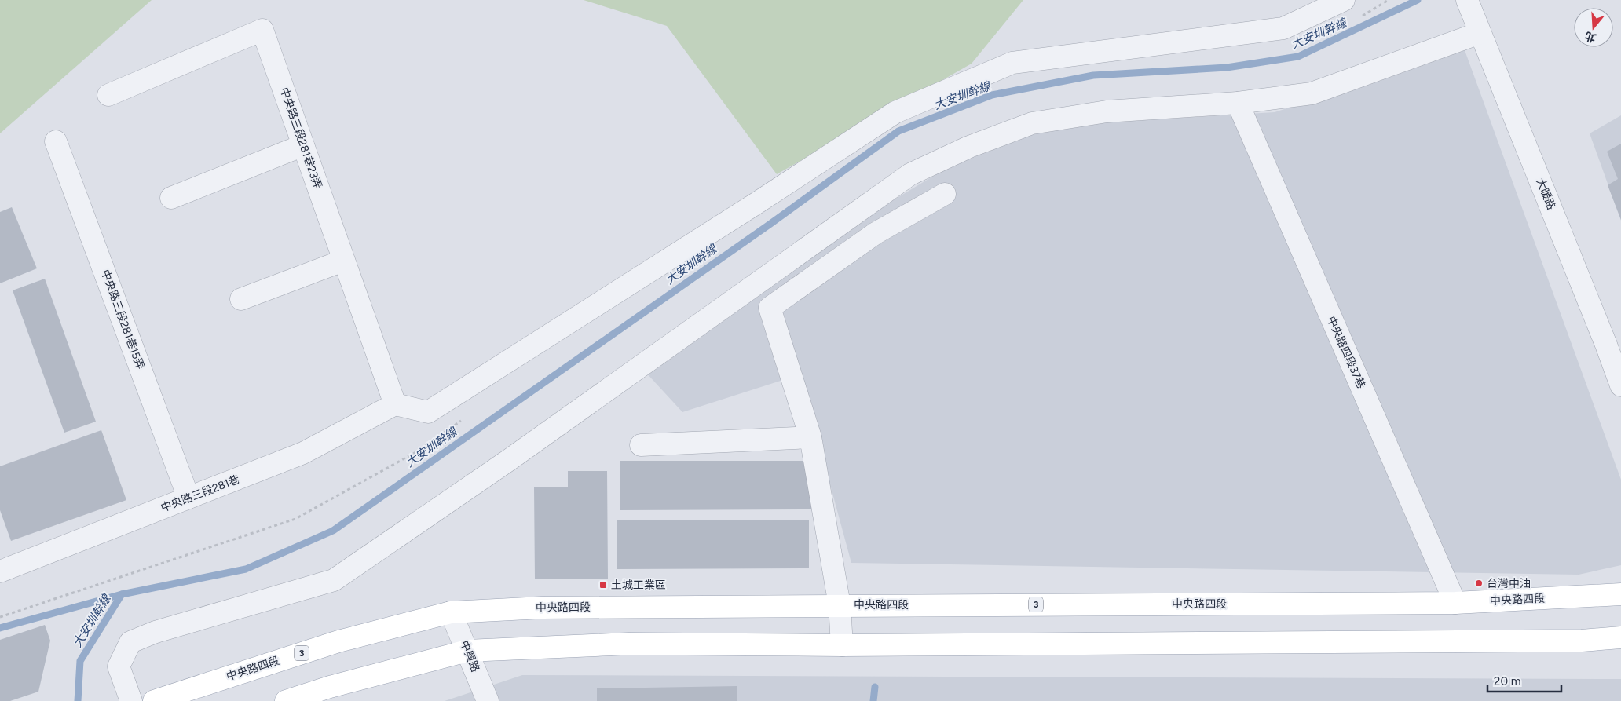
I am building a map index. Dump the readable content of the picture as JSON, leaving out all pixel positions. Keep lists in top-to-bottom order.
{
  "streets": {
    "main road": ["中央路四段", "3"],
    "street": [
      "中央路三段281巷23弄",
      "大暖路",
      "中央路三段281巷15弄",
      "中央路四段37巷",
      "中央路三段281巷",
      "中興路"
    ]
  },
  "crossings": [
    ["中央路三段281巷23弄", "中央路三段281巷"],
    ["中央路三段281巷15弄", "中央路三段281巷"],
    ["中央路四段37巷", "中央路四段"],
    ["中央路四段", "中興路"]
  ],
  "water": ["大安圳幹線"],
  "places": {
    "other": ["台灣中油"],
    "transit": ["土城工業區"]
  },
  "scale_bar": "20 m",
  "north": "bottom"
}
